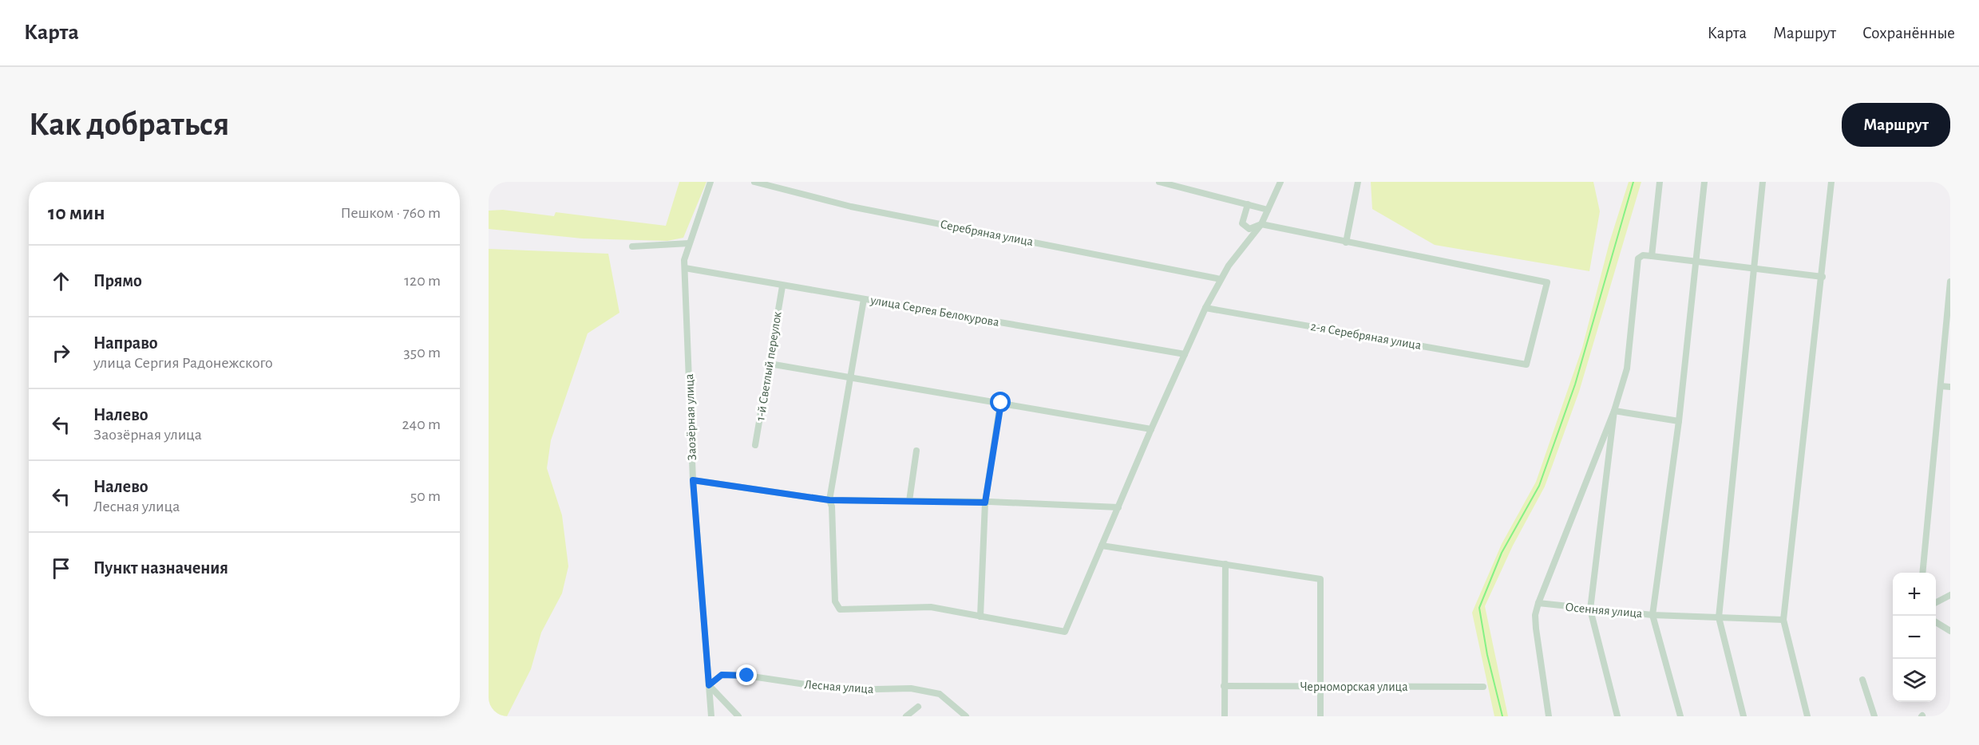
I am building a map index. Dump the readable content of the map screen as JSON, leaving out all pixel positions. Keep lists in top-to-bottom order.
{
  "streets": {
    "street": [
      "Серебряная улица",
      "улица Сергея Белокурова",
      "2-я Серебряная улица",
      "1-й Светлый переулок",
      "Заозёрная улица",
      "Осенняя улица",
      "Лесная улица",
      "Черноморская улица"
    ]
  },
  "crossings": [
    ["улица Сергея Белокурова", "1-й Светлый переулок"],
    ["улица Сергея Белокурова", "Заозёрная улица"],
    ["Заозёрная улица", "Лесная улица"]
  ],
  "page": {
    "header": "Карта",
    "nav": ["Карта", "Маршрут", "Сохранённые"],
    "buttons": "Маршрут",
    "title": "Как добраться",
    "heading": ["10 мин", "Пешком · 760 m"],
    "list": [
      ["Прямо", "120 m"],
      ["Направо", "улица Сергия Радонежского", "350 m"],
      ["Налево", "Заозёрная улица", "240 m"],
      ["Налево", "Лесная улица", "50 m"],
      "Пункт назначения"
    ],
    "map_buttons": ["+", "−"]
  }
}
